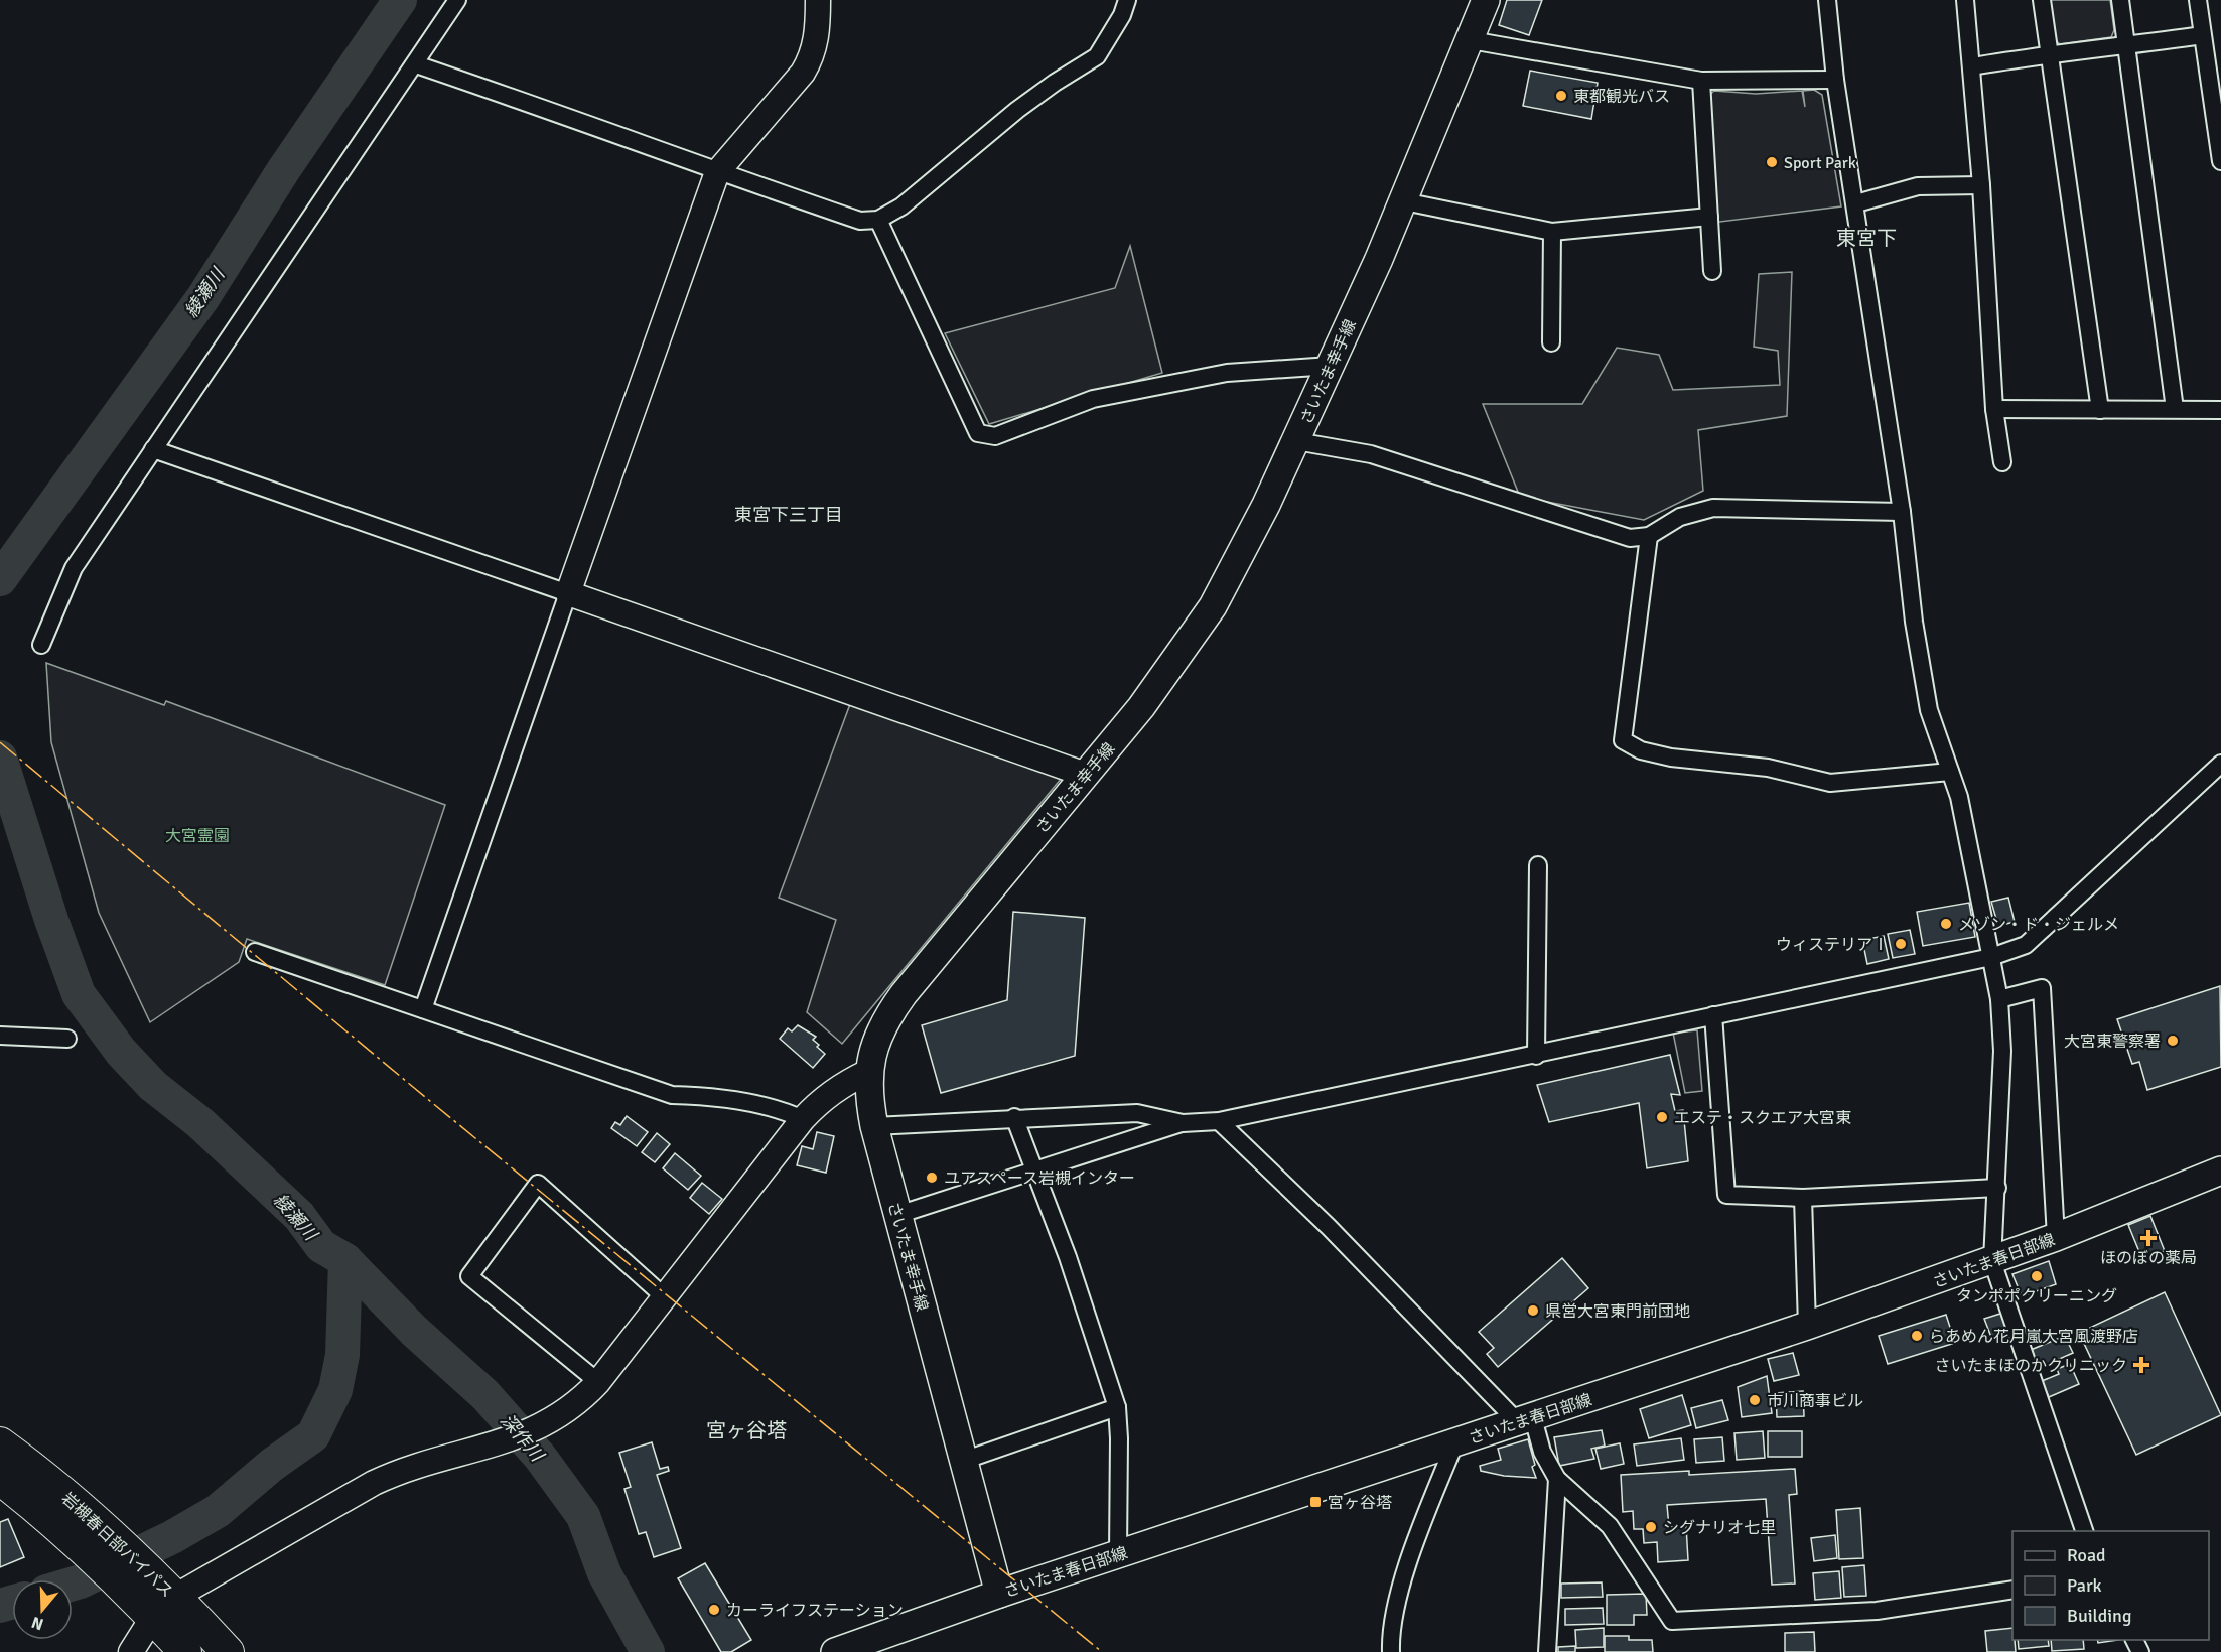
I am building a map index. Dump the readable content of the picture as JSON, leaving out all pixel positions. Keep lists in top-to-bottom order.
{
  "streets": {
    "highway": ["岩槻春日部バイパス"],
    "main road": ["さいたま幸手線", "さいたま春日部線"]
  },
  "crossings": [
    ["さいたま幸手線", "さいたま春日部線"]
  ],
  "districts": ["東宮下", "東宮下三丁目", "宮ヶ谷塔"],
  "water": ["綾瀬川", "深作川"],
  "parks": ["大宮霊園"],
  "places": {
    "other": [
      "東都観光バス",
      "Sport Park",
      "メゾン・ド・ジェルメ",
      "ウィステリアⅠ",
      "大宮東警察署",
      "エステ・スクエア大宮東",
      "ユアスペース岩槻インター",
      "タンポポクリーニング",
      "県営大宮東門前団地",
      "らあめん花月嵐大宮風渡野店",
      "市川商事ビル",
      "シグナリオ七里",
      "カーライフステーション"
    ],
    "health": ["ほのぼの薬局", "さいたまほのかクリニック"],
    "transit": ["宮ヶ谷塔"]
  },
  "legend": ["Road", "Park", "Building"],
  "north": "bottom"
}
